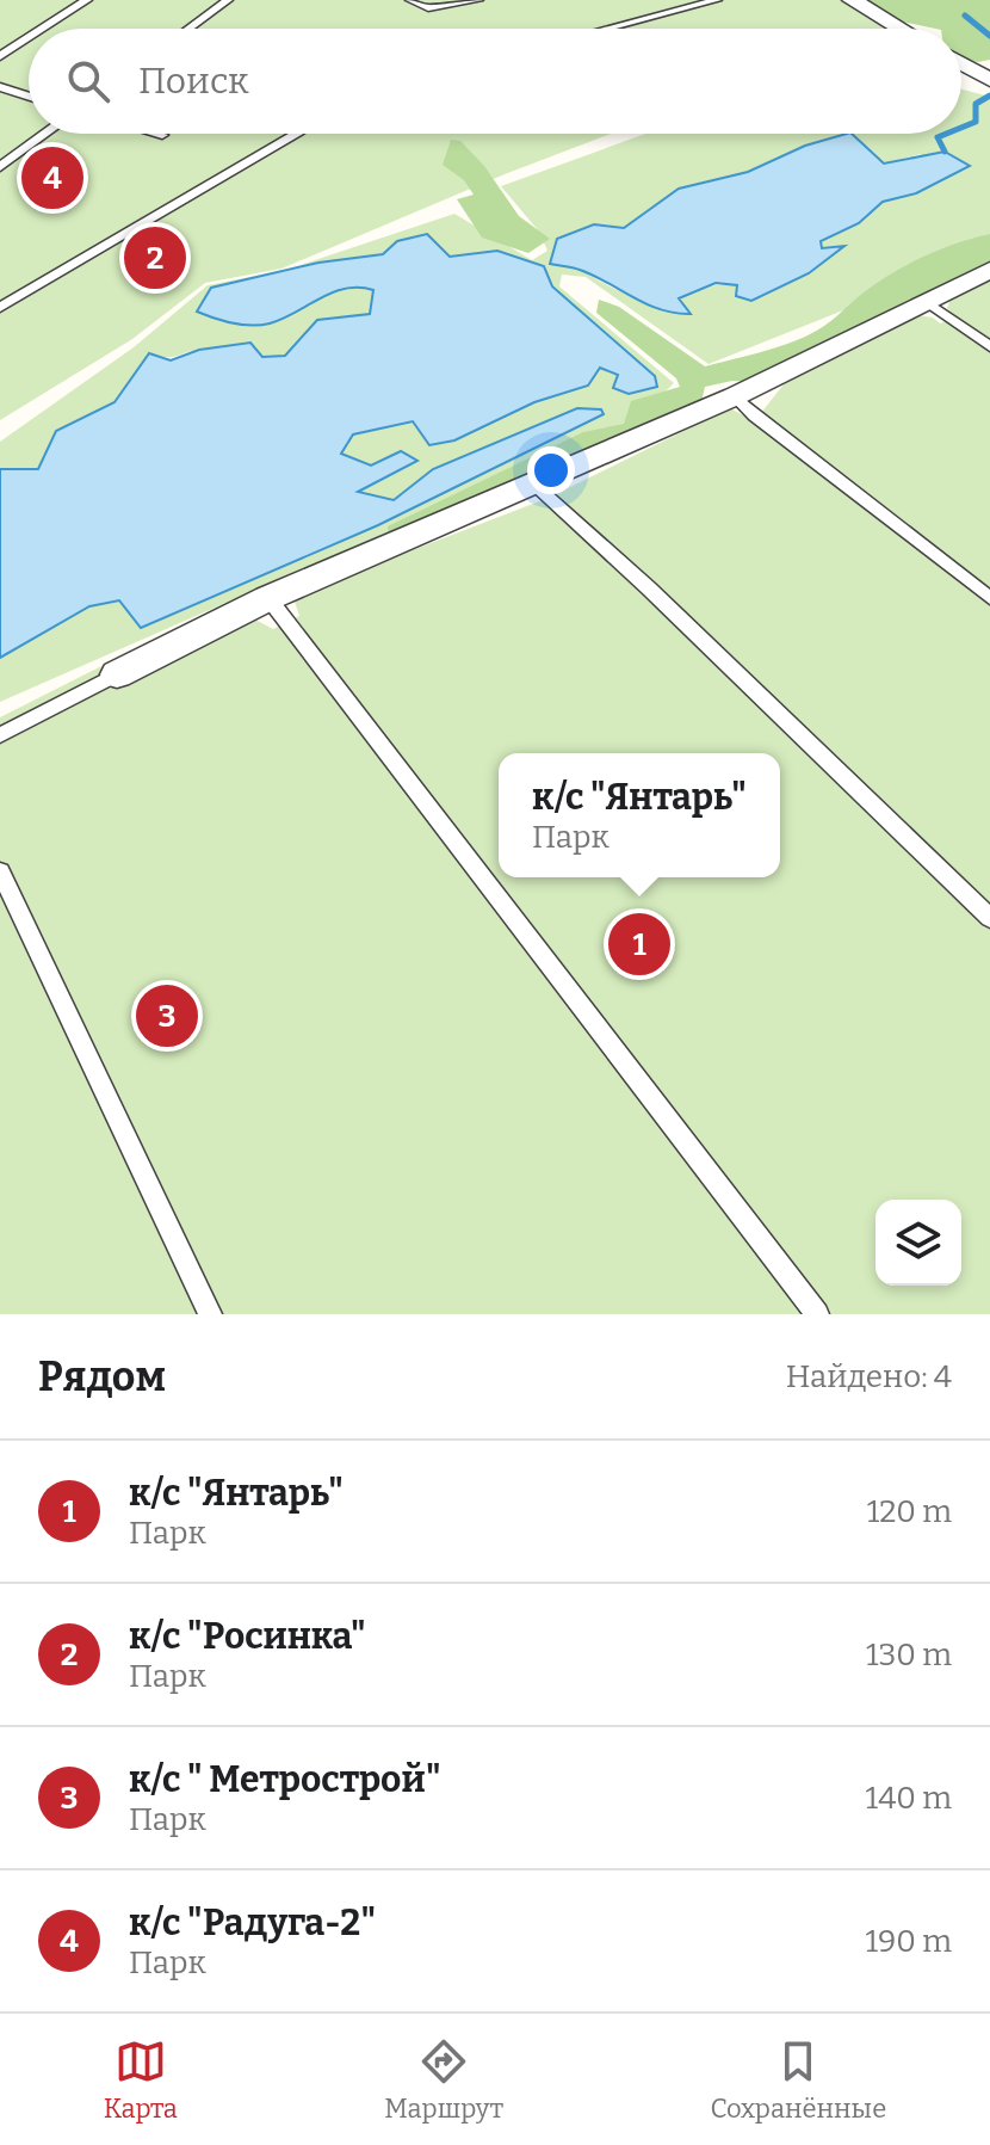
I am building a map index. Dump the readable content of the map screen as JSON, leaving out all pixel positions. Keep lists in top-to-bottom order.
{
  "page": {
    "search": "Поиск",
    "pins": [
      "4",
      "2",
      "1",
      "3"
    ],
    "popup": ["к/с \"Янтарь\"", "Парк"],
    "heading": ["Рядом", "Найдено: 4"],
    "list": [
      {
        "mark": "1",
        "name": "к/с \"Янтарь\"",
        "note": "Парк",
        "value": "120 m"
      },
      {
        "mark": "2",
        "name": "к/с \"Росинка\"",
        "note": "Парк",
        "value": "130 m"
      },
      {
        "mark": "3",
        "name": "к/с \" Метрострой\"",
        "note": "Парк",
        "value": "140 m"
      },
      {
        "mark": "4",
        "name": "к/с \"Радуга-2\"",
        "note": "Парк",
        "value": "190 m"
      }
    ],
    "nav": ["Карта", "Маршрут", "Сохранённые"]
  }
}
